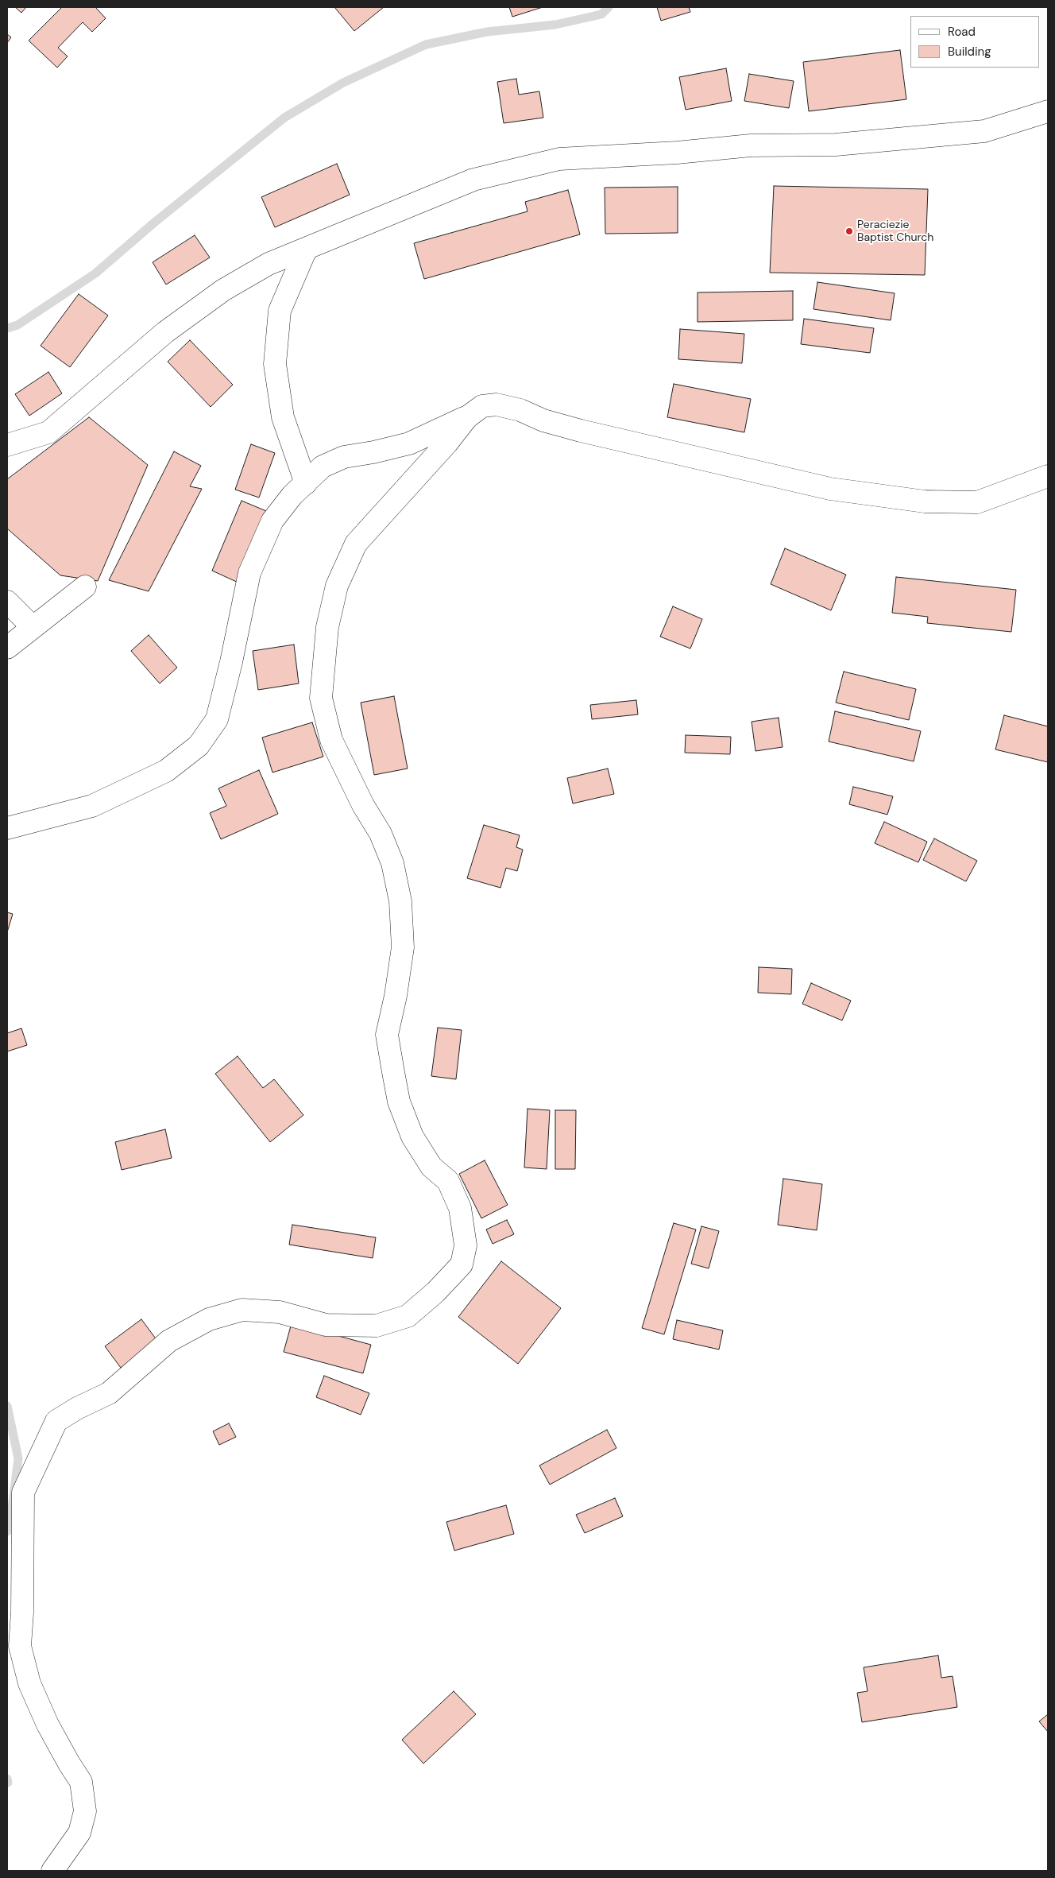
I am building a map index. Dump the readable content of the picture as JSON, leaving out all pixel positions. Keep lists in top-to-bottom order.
{
  "places": ["Peraciezie Baptist Church"],
  "legend": ["Road", "Building"]
}
